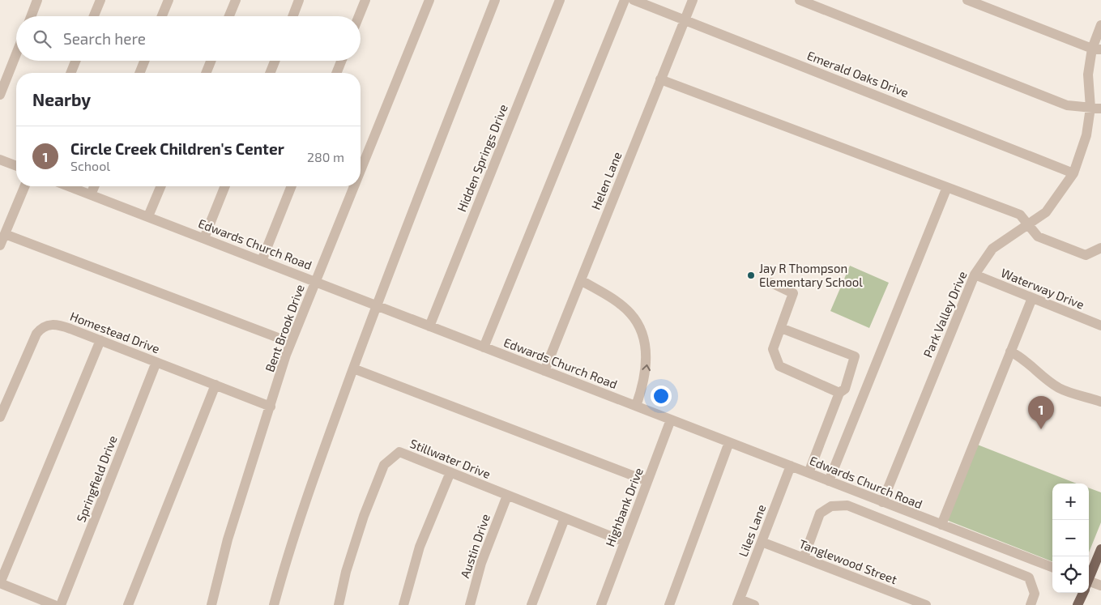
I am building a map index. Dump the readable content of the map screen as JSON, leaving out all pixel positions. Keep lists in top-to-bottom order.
{
  "streets": {
    "street": [
      "Emerald Oaks Drive",
      "Hidden Springs Drive",
      "Helen Lane",
      "Edwards Church Road",
      "Waterway Drive",
      "Park Valley Drive",
      "Bent Brook Drive",
      "Homestead Drive",
      "Stillwater Drive",
      "Springfield Drive",
      "Highbank Drive",
      "Liles Lane",
      "Austin Drive",
      "Tanglewood Street"
    ]
  },
  "crossings": [
    ["Emerald Oaks Drive", "Helen Lane"],
    ["Emerald Oaks Drive", "Park Valley Drive"],
    ["Hidden Springs Drive", "Edwards Church Road"],
    ["Helen Lane", "Edwards Church Road"],
    ["Edwards Church Road", "Park Valley Drive"],
    ["Edwards Church Road", "Bent Brook Drive"],
    ["Edwards Church Road", "Highbank Drive"],
    ["Edwards Church Road", "Liles Lane"],
    ["Waterway Drive", "Park Valley Drive"],
    ["Bent Brook Drive", "Homestead Drive"],
    ["Homestead Drive", "Springfield Drive"],
    ["Stillwater Drive", "Highbank Drive"],
    ["Stillwater Drive", "Austin Drive"],
    ["Liles Lane", "Tanglewood Street"]
  ],
  "places": ["Jay R Thompson Elementary School"],
  "page": {
    "search": "Search here",
    "heading": "Nearby",
    "list": [
      {
        "mark": "1",
        "name": "Circle Creek Children's Center",
        "note": "School",
        "value": "280 m"
      }
    ],
    "pins": "1",
    "map_buttons": ["+", "−"]
  }
}
